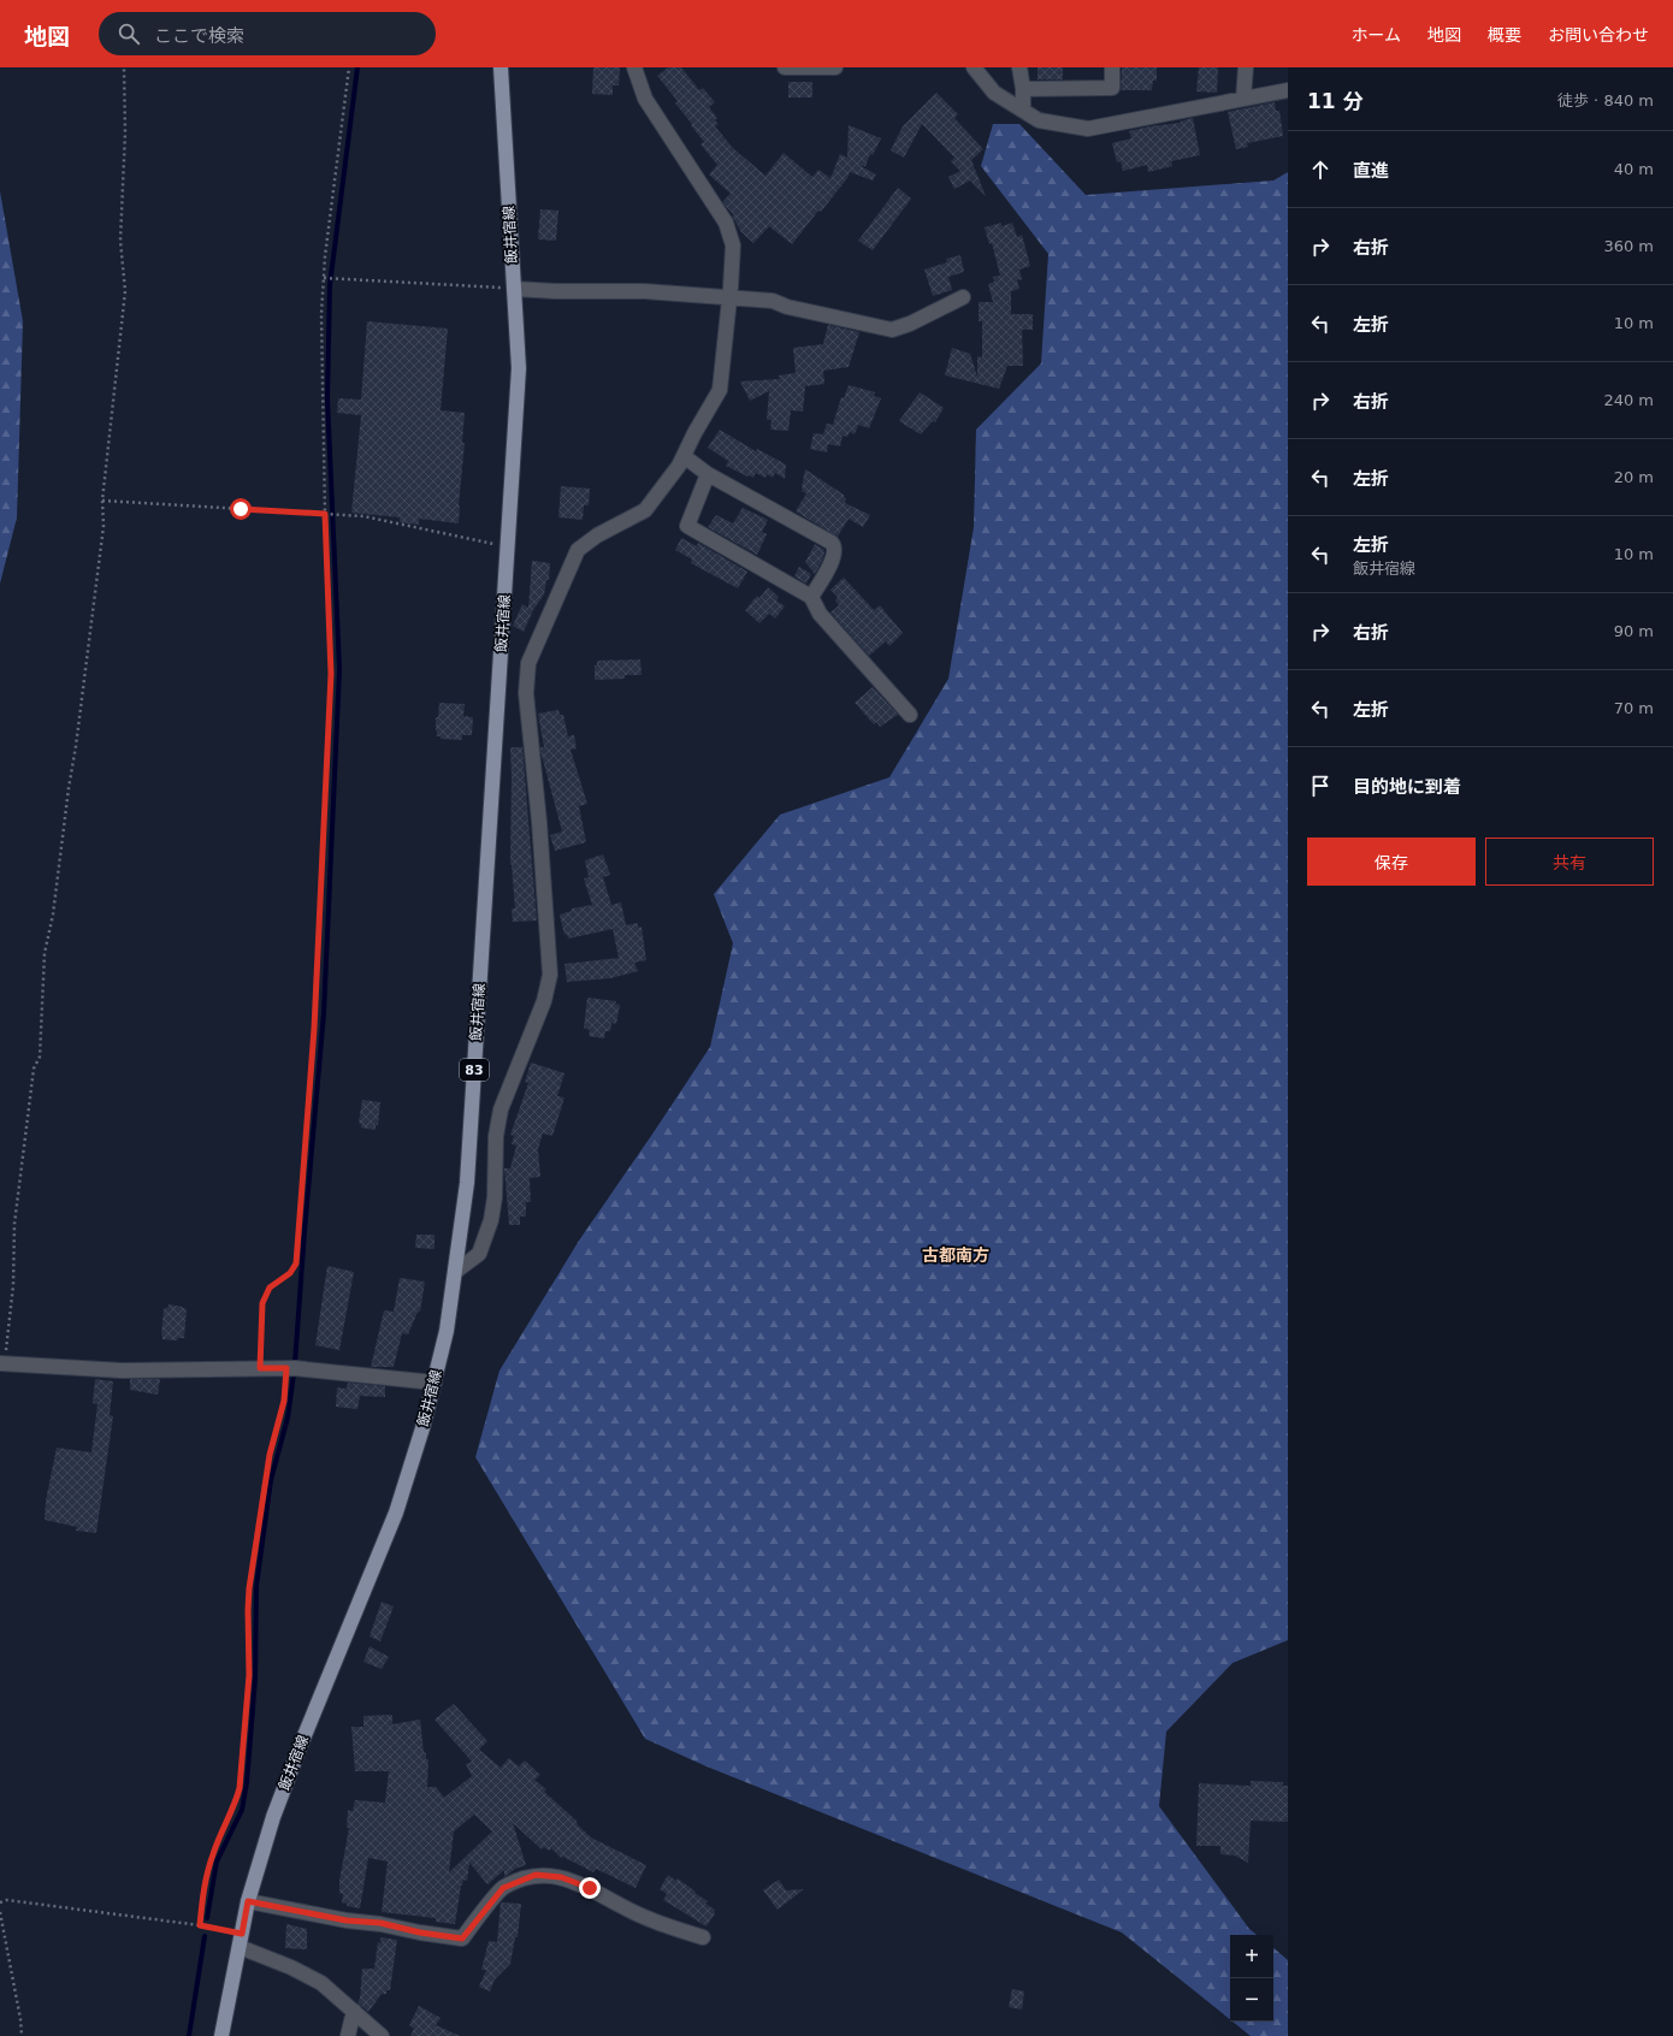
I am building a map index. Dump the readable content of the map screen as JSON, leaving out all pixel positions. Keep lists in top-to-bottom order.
{
  "streets": {
    "main road": ["飯井宿線", "83"]
  },
  "districts": ["古都南方"],
  "page": {
    "header": "地図",
    "search": "ここで検索",
    "nav": [
      "ホーム",
      "地図",
      "概要",
      "お問い合わせ"
    ],
    "heading": ["11 分", "徒歩 · 840 m"],
    "list": [
      ["直進", "40 m"],
      ["右折", "360 m"],
      ["左折", "10 m"],
      ["右折", "240 m"],
      ["左折", "20 m"],
      ["左折", "飯井宿線", "10 m"],
      ["右折", "90 m"],
      ["左折", "70 m"],
      "目的地に到着"
    ],
    "buttons": ["保存", "共有"],
    "map_buttons": ["+", "−"]
  }
}
